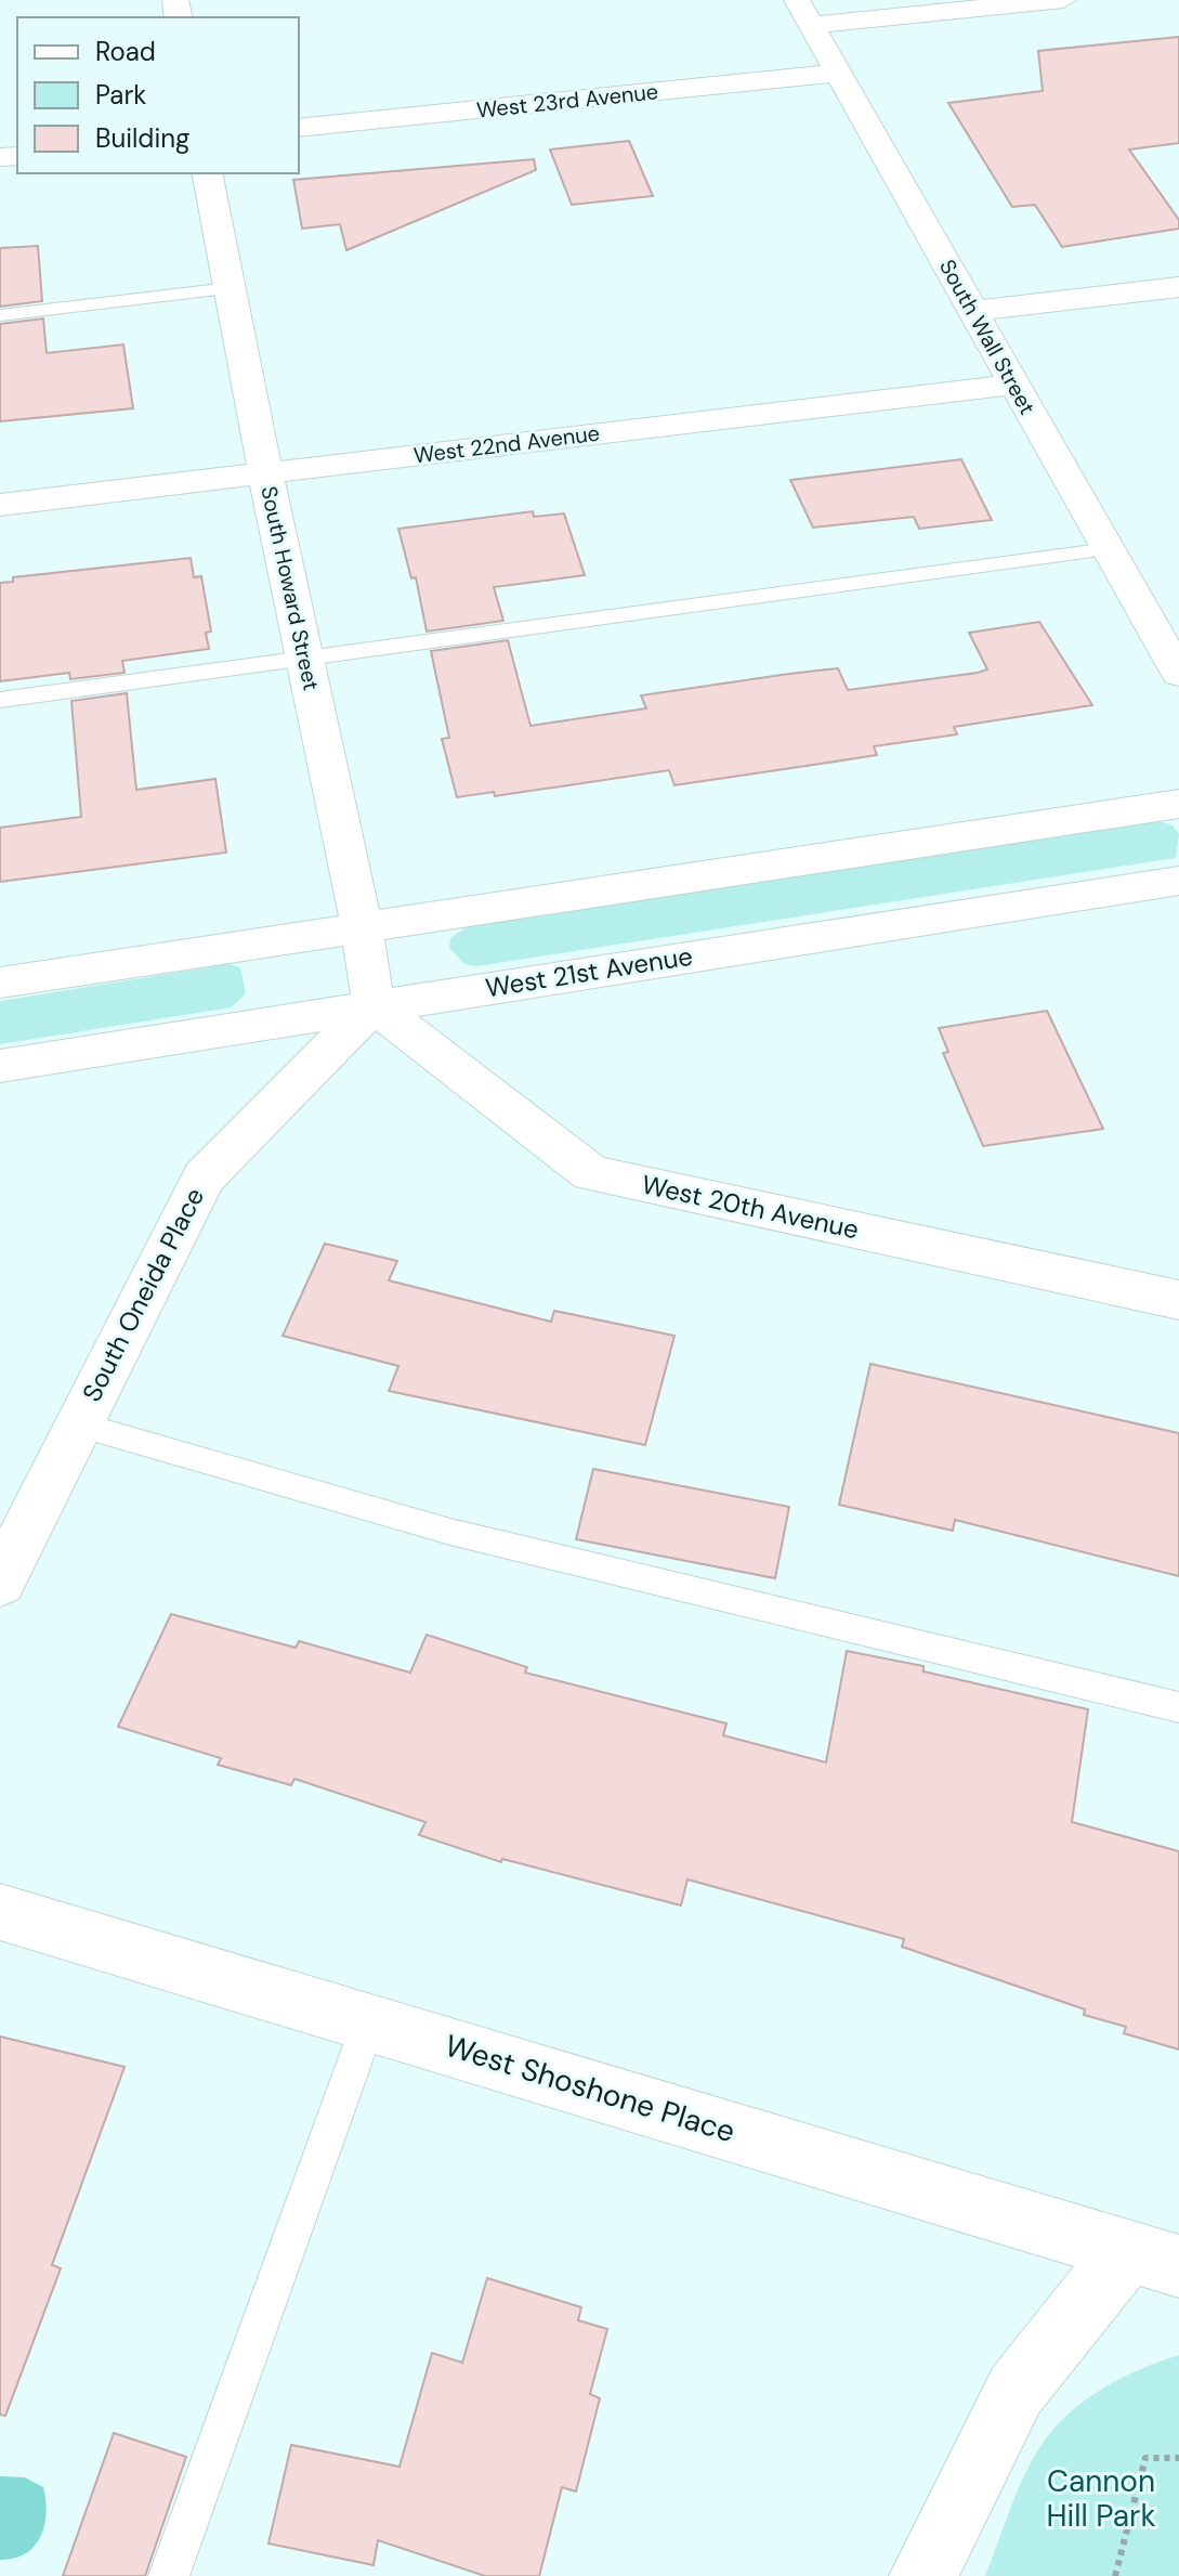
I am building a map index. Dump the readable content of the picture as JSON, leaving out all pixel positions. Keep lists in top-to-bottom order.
{
  "streets": {
    "street": [
      "West 23rd Avenue",
      "South Wall Street",
      "West 22nd Avenue",
      "South Howard Street",
      "West 21st Avenue",
      "West 20th Avenue",
      "South Oneida Place",
      "West Shoshone Place"
    ]
  },
  "crossings": [
    ["West 23rd Avenue", "South Wall Street"],
    ["South Wall Street", "West 22nd Avenue"],
    ["West 22nd Avenue", "South Howard Street"],
    ["South Howard Street", "West 21st Avenue"],
    ["South Howard Street", "West 20th Avenue"],
    ["South Howard Street", "South Oneida Place"],
    ["West 21st Avenue", "West 20th Avenue"],
    ["West 21st Avenue", "South Oneida Place"],
    ["West 20th Avenue", "South Oneida Place"]
  ],
  "parks": ["Cannon Hill Park"],
  "legend": ["Road", "Park", "Building"]
}
